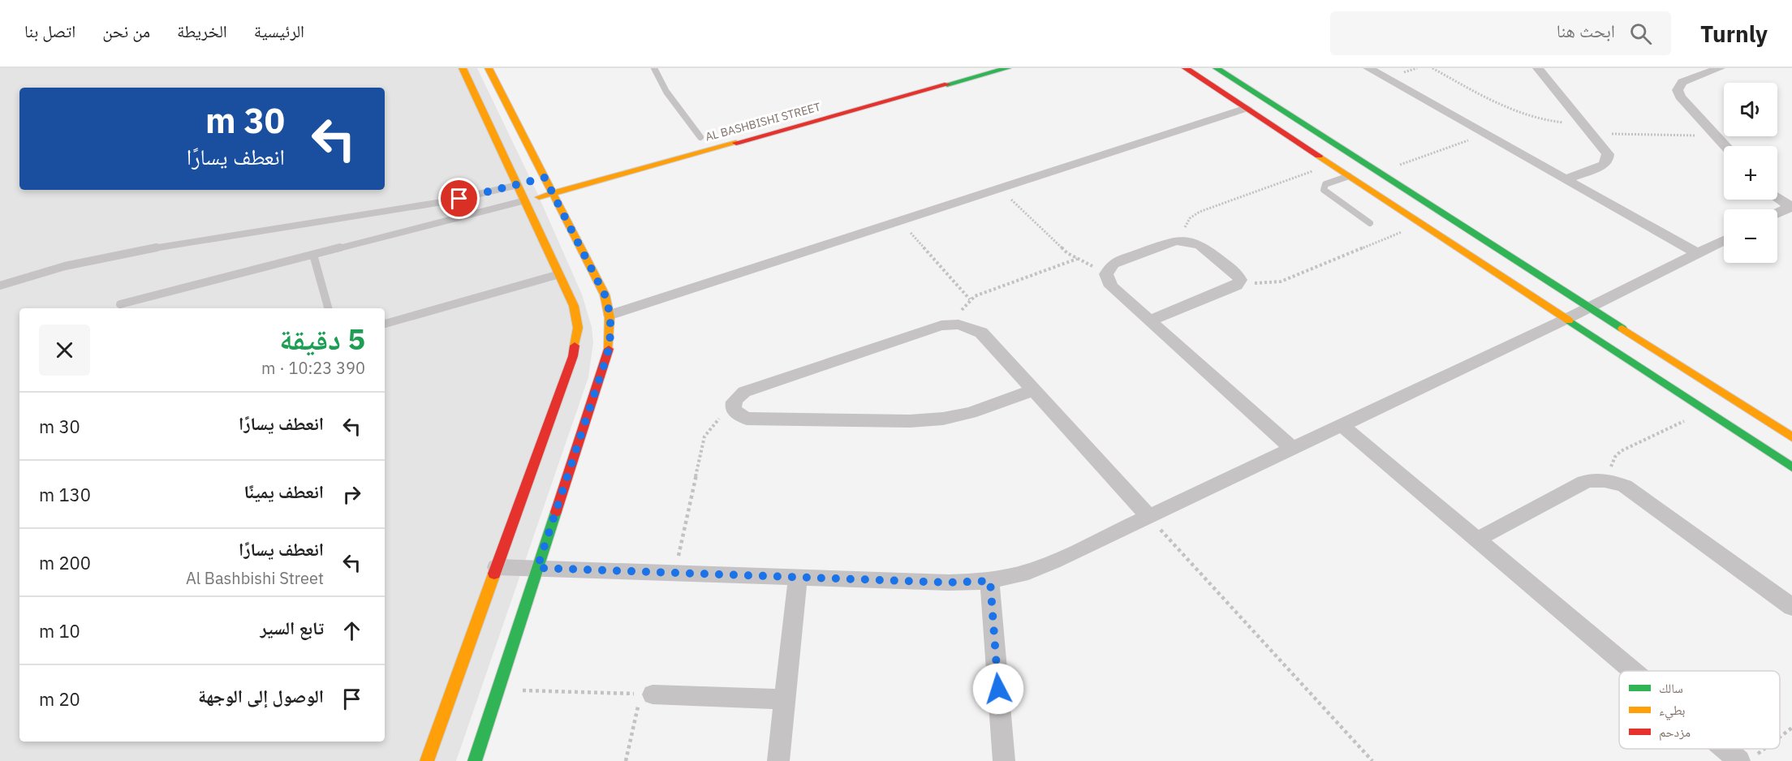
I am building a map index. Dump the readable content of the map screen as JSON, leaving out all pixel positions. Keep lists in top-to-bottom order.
{
  "streets": {
    "street": ["AL BASHBISHI STREET"]
  },
  "legend": ["سالك", "بطيء", "مزدحم"],
  "page": {
    "header": "Turnly",
    "search": "ابحث هنا",
    "nav": [
      "الرئيسية",
      "الخريطة",
      "من نحن",
      "اتصل بنا"
    ],
    "map_buttons": ["+", "−"],
    "turn": ["30 m", "انعطف يسارًا"],
    "heading": ["5 دقيقة", "390 m · 10:23"],
    "list": [
      {
        "name": "انعطف يسارًا",
        "value": "30 m"
      },
      {
        "name": "انعطف يمينًا",
        "value": "130 m"
      },
      {
        "name": "انعطف يسارًا",
        "note": "Al Bashbishi Street",
        "value": "200 m"
      },
      {
        "name": "تابع السير",
        "value": "10 m"
      },
      {
        "name": "الوصول إلى الوجهة",
        "value": "20 m"
      }
    ]
  }
}
